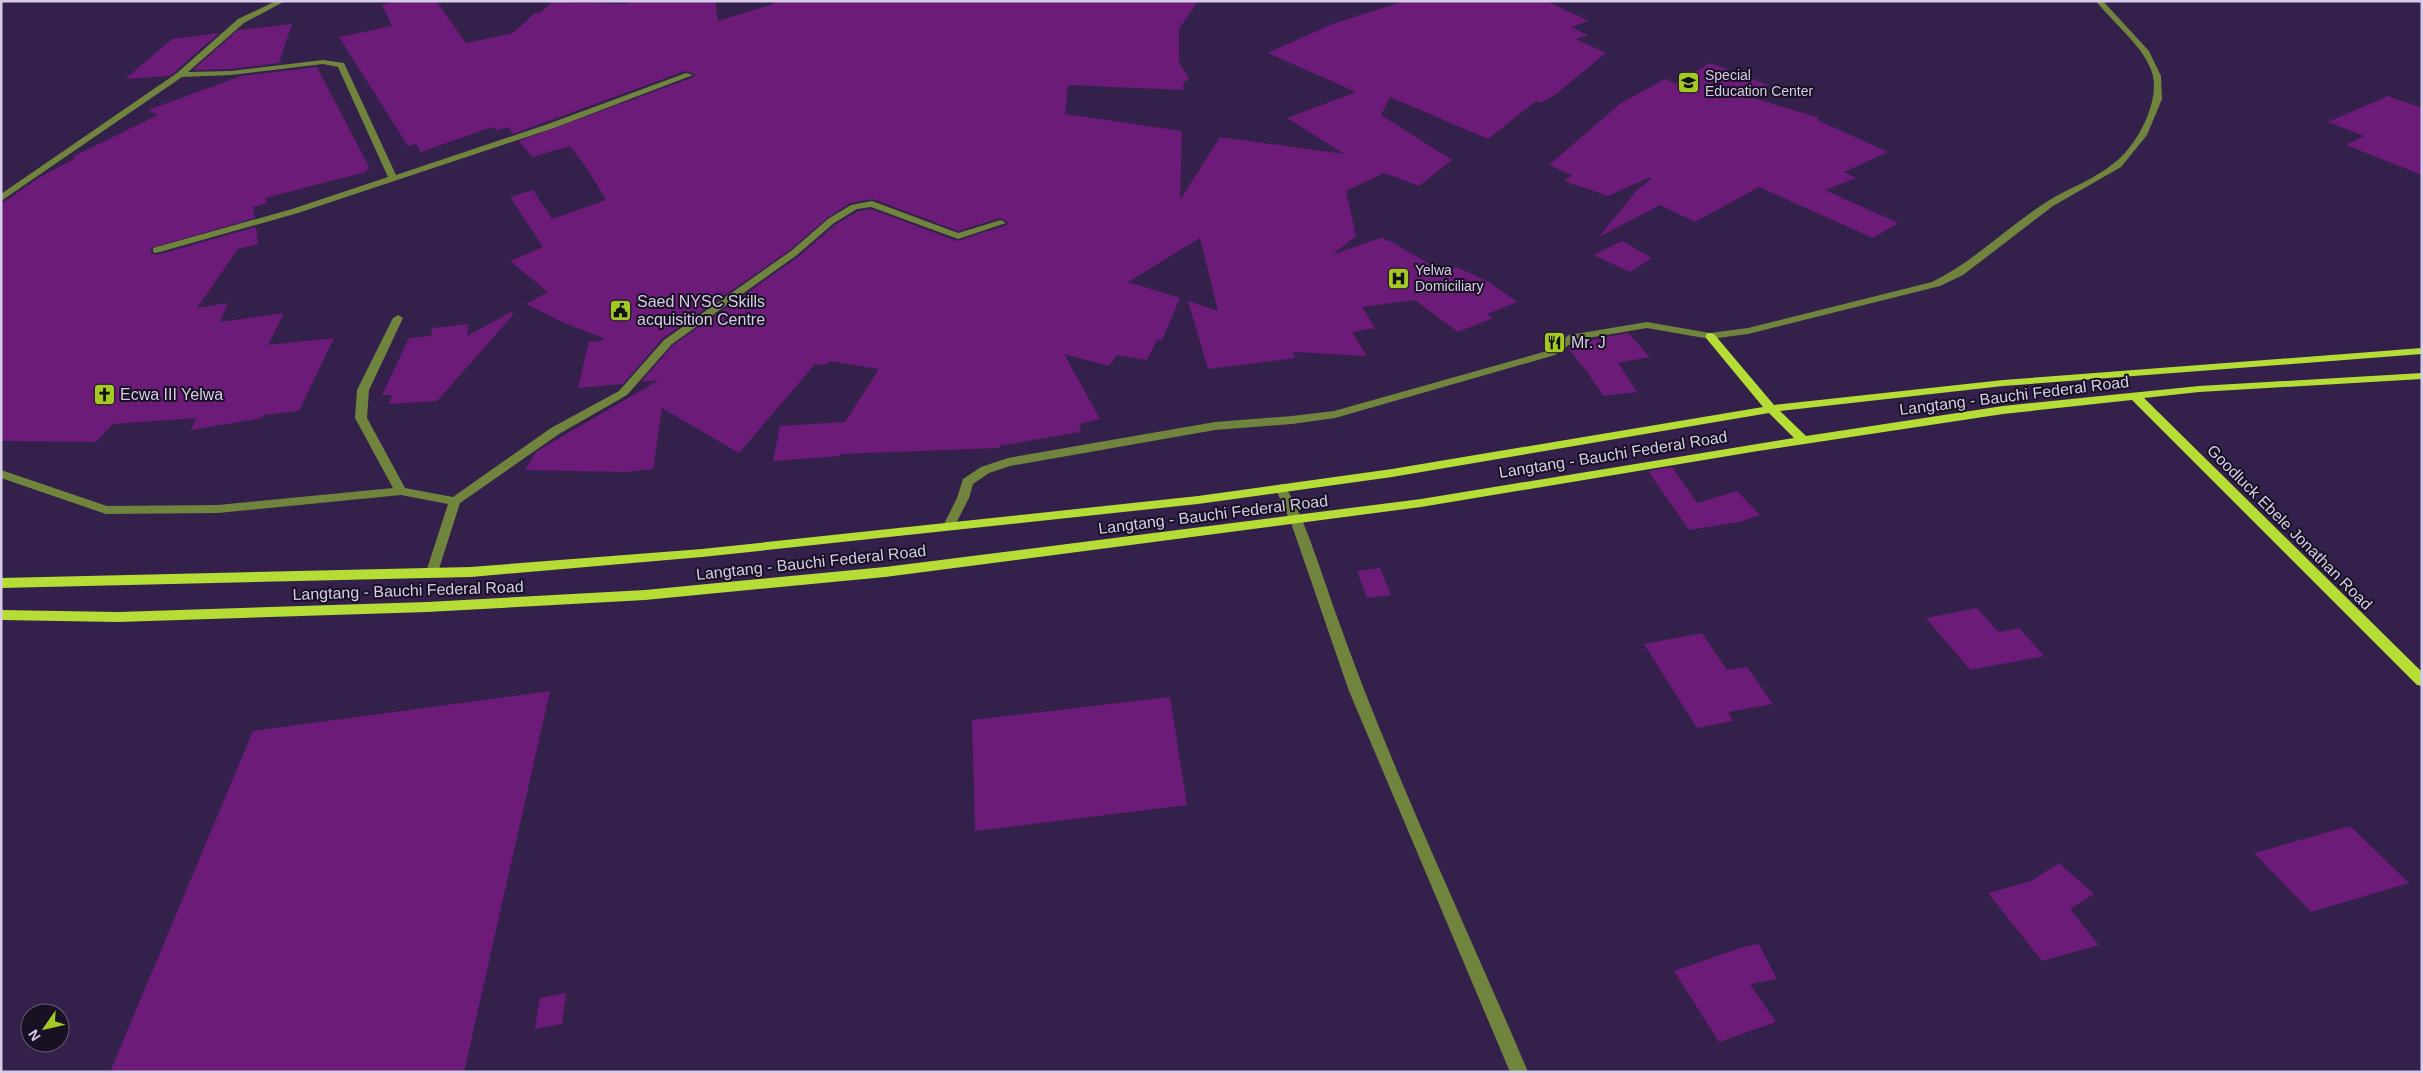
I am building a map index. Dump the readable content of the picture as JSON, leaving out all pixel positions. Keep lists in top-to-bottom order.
{
  "streets": {
    "main road": ["Langtang - Bauchi Federal Road", "Goodluck Ebele Jonathan Road"]
  },
  "crossings": [
    ["Langtang - Bauchi Federal Road", "Goodluck Ebele Jonathan Road"]
  ],
  "places": {
    "school or university": ["Special Education Center"],
    "hospital": ["Yelwa Domiciliary"],
    "public building": ["Saed NYSC Skills acquisition Centre"],
    "restaurant": ["Mr. J"],
    "church": ["Ecwa III Yelwa"]
  },
  "north": "bottom left"
}
